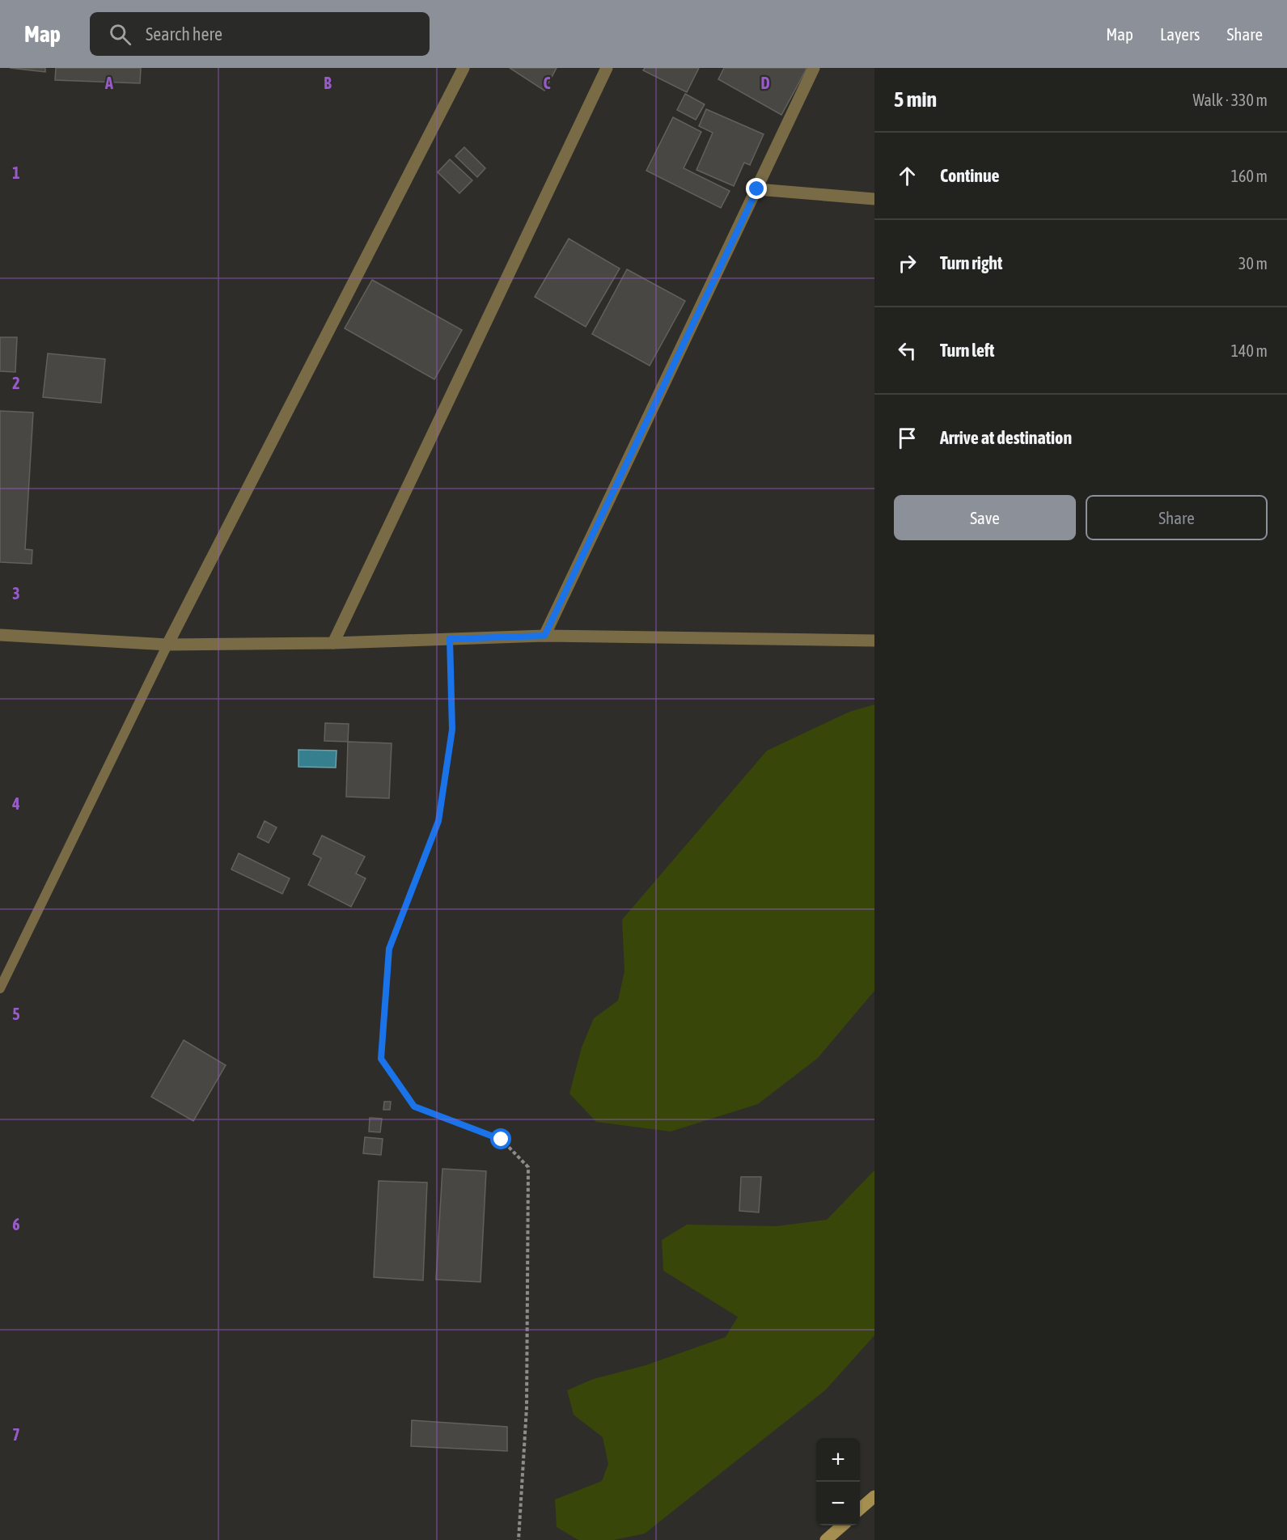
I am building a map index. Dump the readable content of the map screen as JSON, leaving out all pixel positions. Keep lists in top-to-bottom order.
{
  "page": {
    "header": "Map",
    "search": "Search here",
    "nav": ["Map", "Layers", "Share"],
    "heading": ["5 min", "Walk · 330 m"],
    "list": [
      ["Continue", "160 m"],
      ["Turn right", "30 m"],
      ["Turn left", "140 m"],
      "Arrive at destination"
    ],
    "buttons": ["Save", "Share"],
    "map_buttons": ["+", "−"]
  },
  "grid": {
    "columns": [
      "A",
      "B",
      "C",
      "D"
    ],
    "rows": [
      "1",
      "2",
      "3",
      "4",
      "5",
      "6",
      "7"
    ]
  }
}
